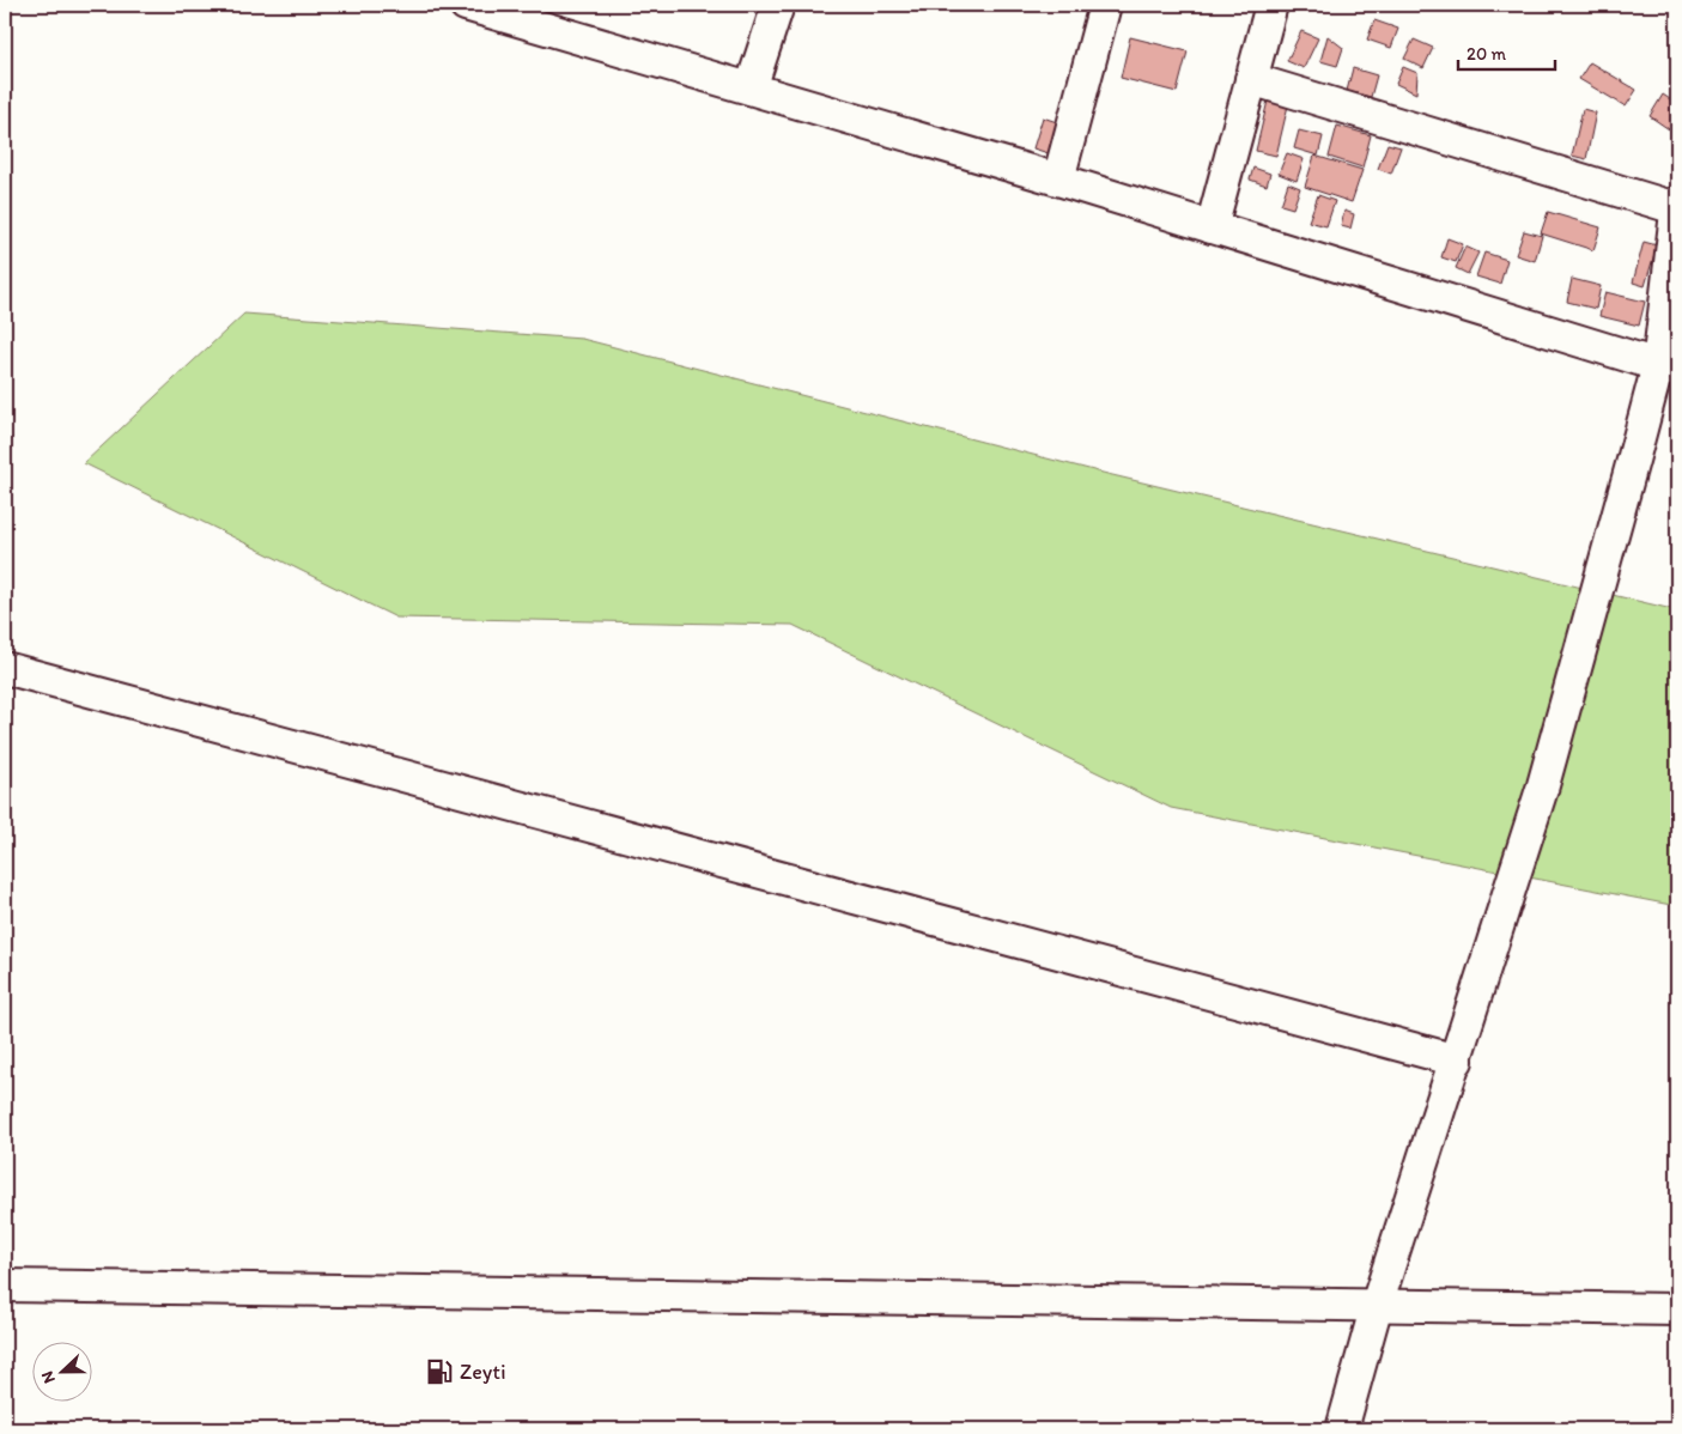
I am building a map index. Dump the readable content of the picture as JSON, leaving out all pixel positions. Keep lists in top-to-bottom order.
{
  "places": {
    "fuel station": ["Zeyti"]
  },
  "scale_bar": "20 m",
  "north": "left"
}
